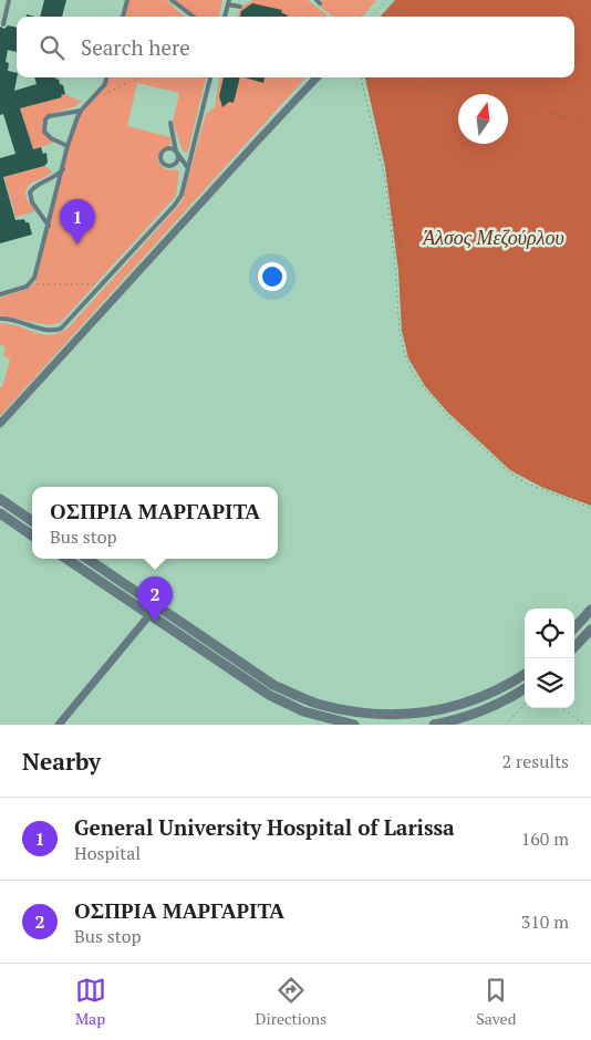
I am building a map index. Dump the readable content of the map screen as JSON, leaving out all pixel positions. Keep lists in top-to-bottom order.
{
  "parks": ["Άλσος Μεζούρλου"],
  "north": "top",
  "page": {
    "search": "Search here",
    "pins": ["1", "2"],
    "popup": ["ΟΣΠΡΙΑ ΜΑΡΓΑΡΙΤΑ", "Bus stop"],
    "heading": ["Nearby", "2 results"],
    "list": [
      {
        "mark": "1",
        "name": "General University Hospital of Larissa",
        "note": "Hospital",
        "value": "160 m"
      },
      {
        "mark": "2",
        "name": "ΟΣΠΡΙΑ ΜΑΡΓΑΡΙΤΑ",
        "note": "Bus stop",
        "value": "310 m"
      }
    ],
    "nav": ["Map", "Directions", "Saved"]
  }
}
